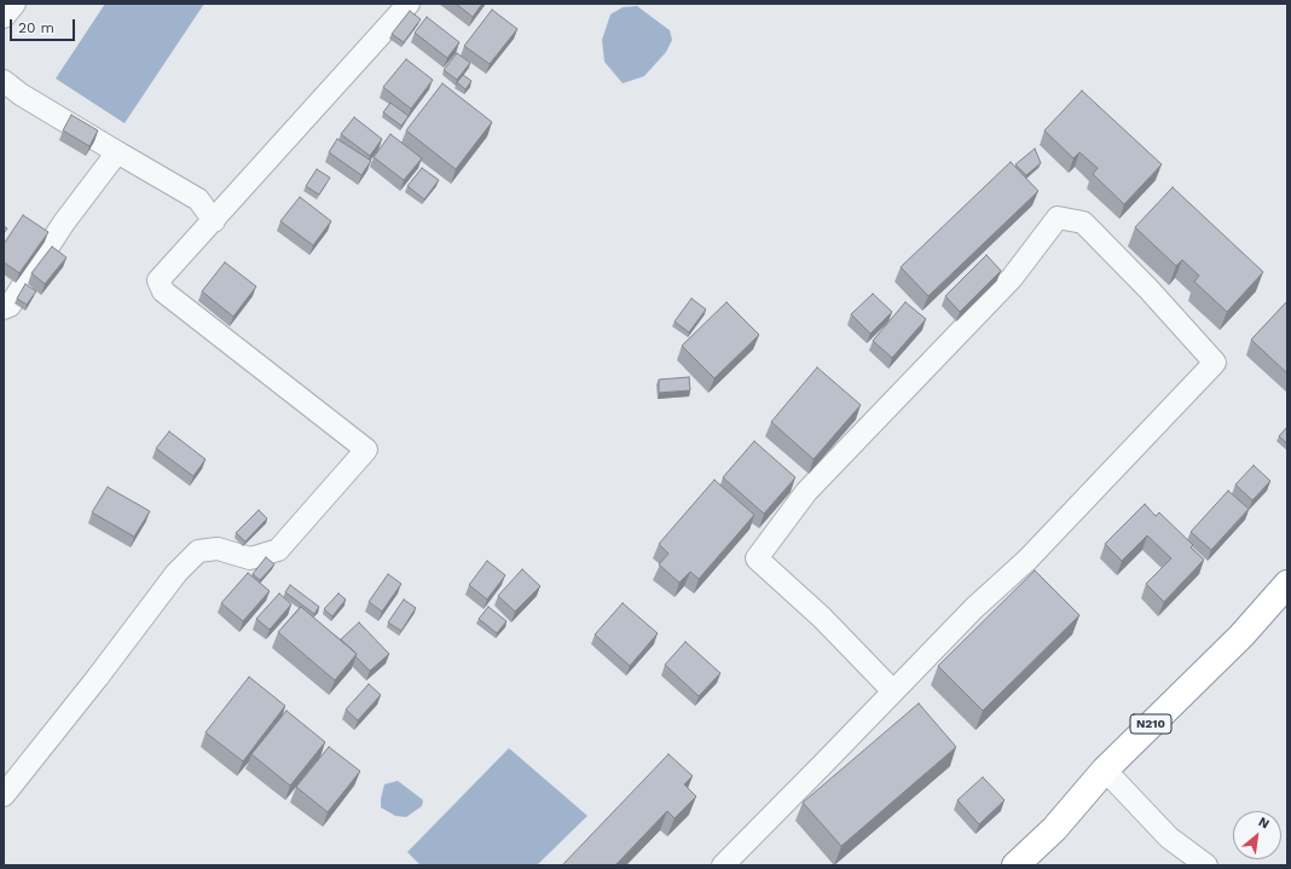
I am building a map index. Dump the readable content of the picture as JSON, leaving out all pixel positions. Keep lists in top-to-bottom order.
{
  "streets": {
    "highway": ["N210"]
  },
  "scale_bar": "20 m",
  "north": "top right"
}
